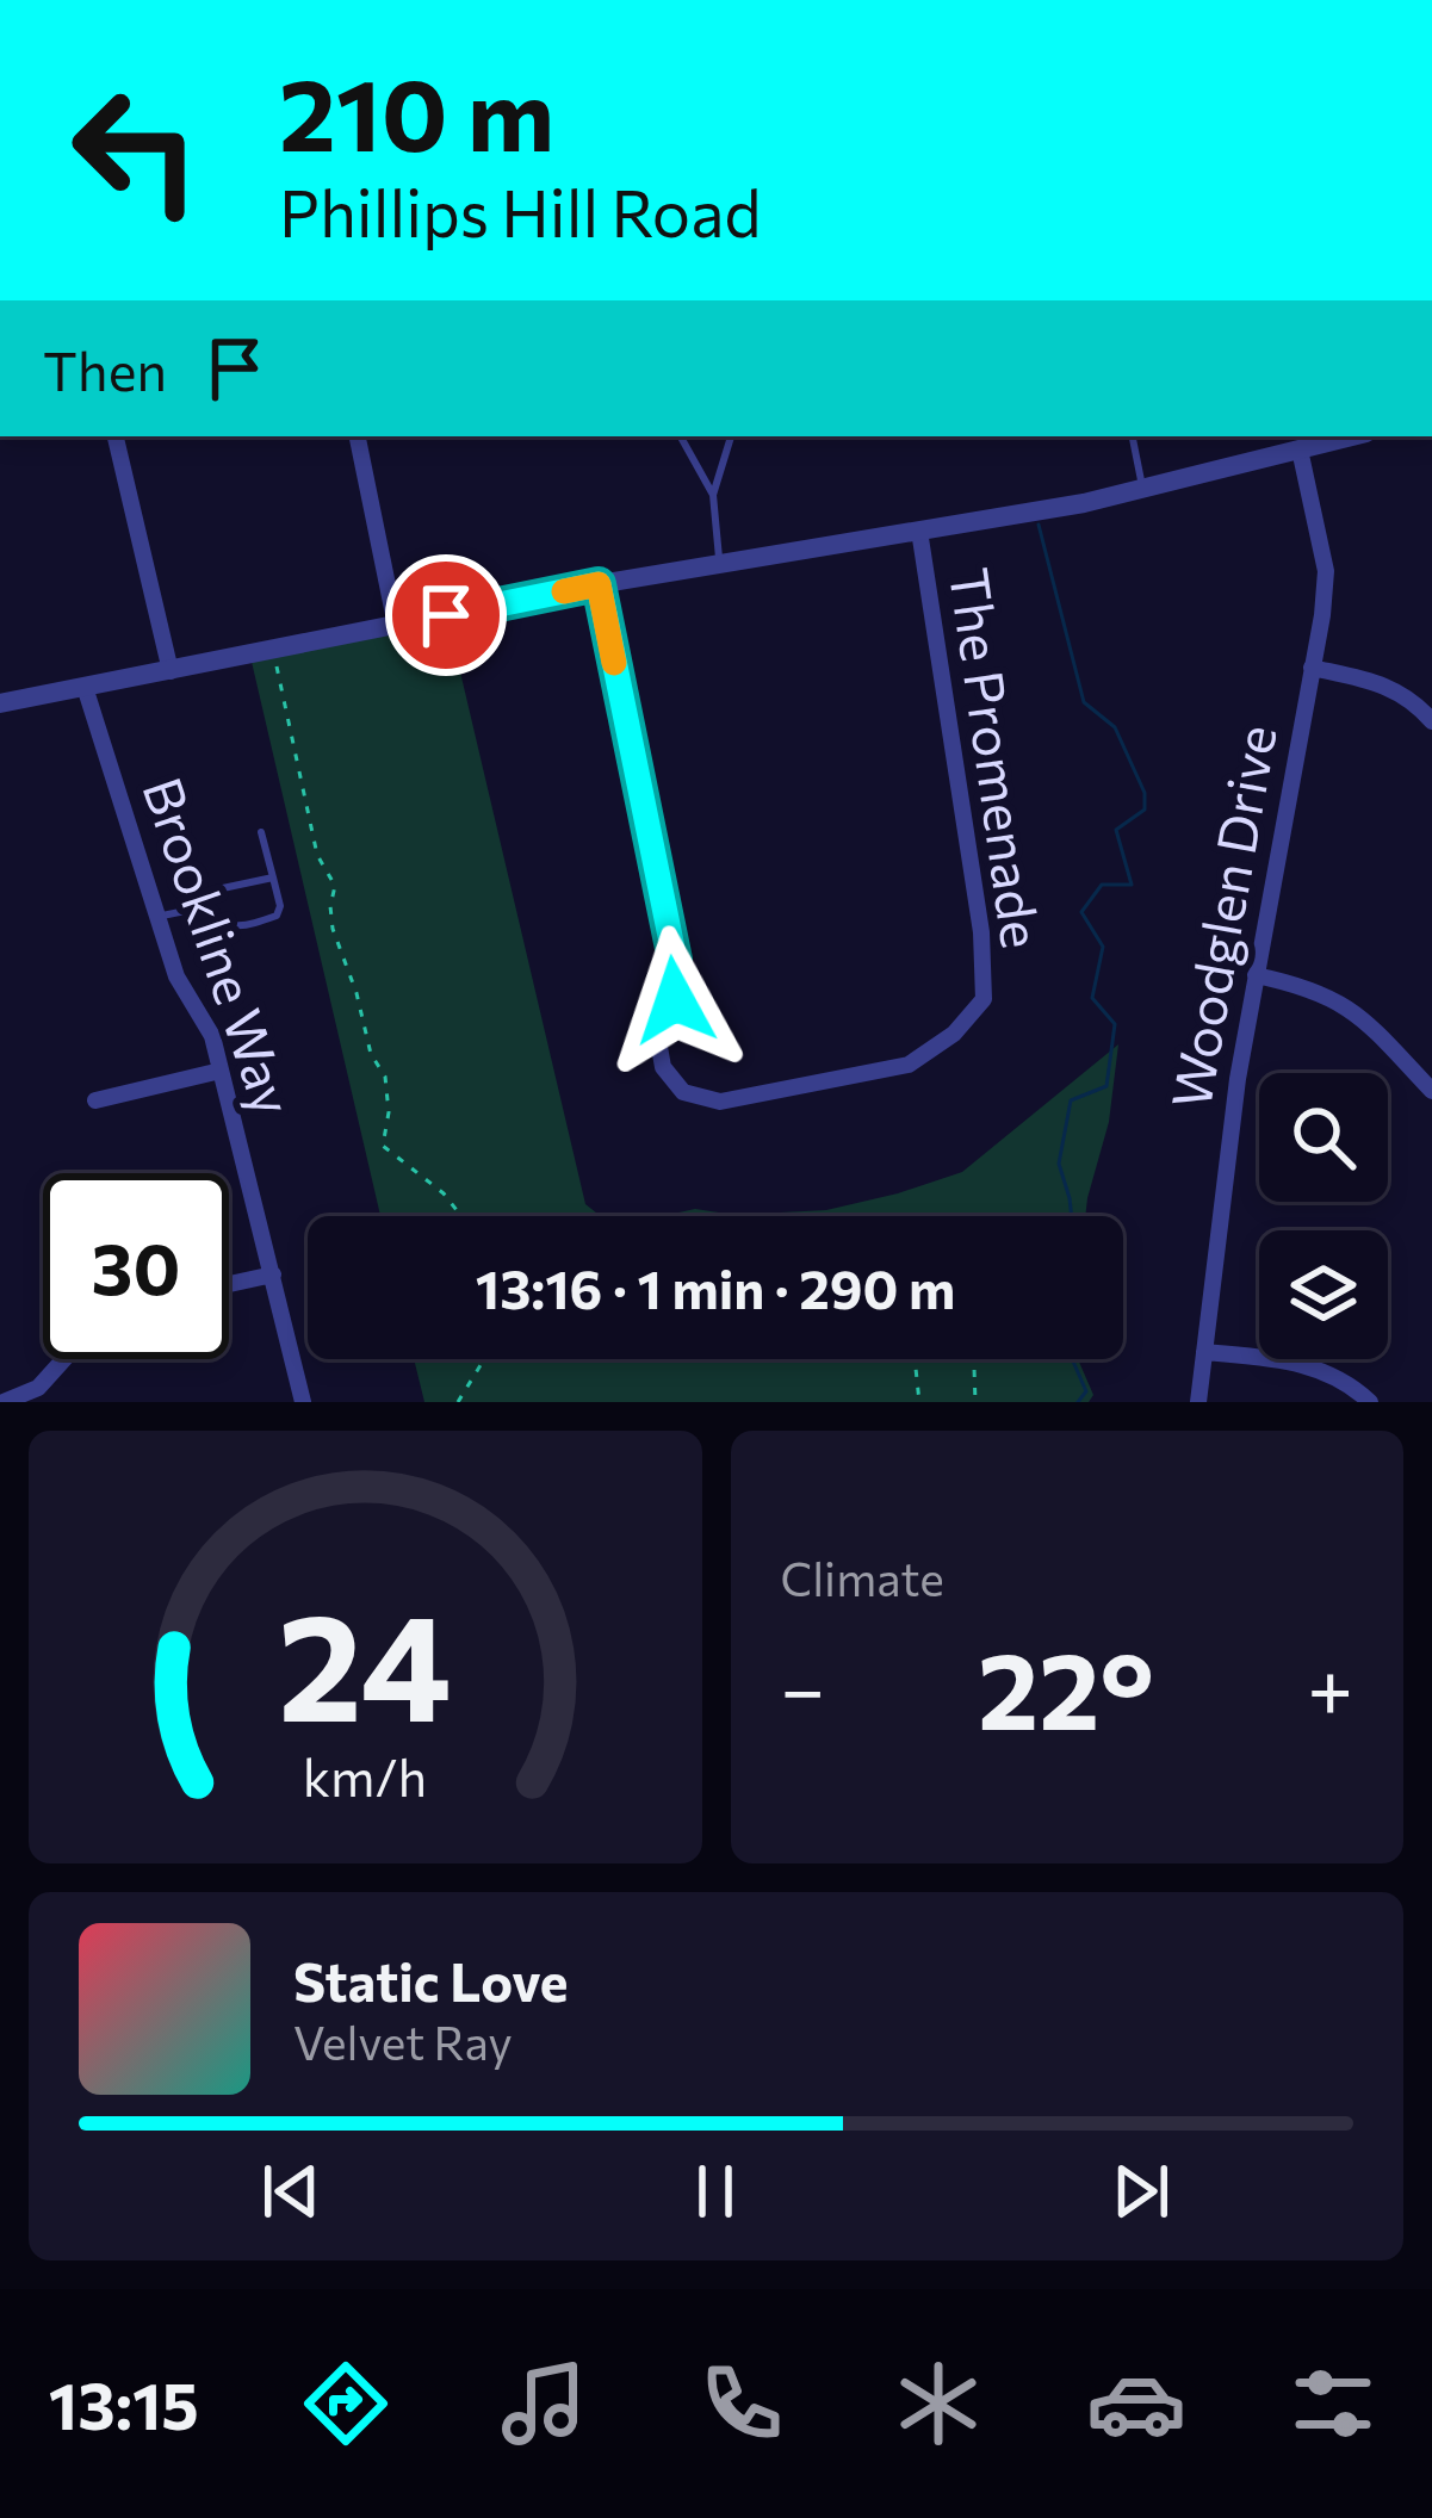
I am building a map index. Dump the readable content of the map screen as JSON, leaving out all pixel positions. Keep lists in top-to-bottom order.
{
  "streets": {
    "street": ["The Promenade", "Woodglen Drive", "Brookline Way"]
  },
  "page": {
    "turn": ["210 m", "Phillips Hill Road"],
    "then": "Then",
    "limit": "30",
    "trip": "13:16 · 1 min · 290 m",
    "tile": "Climate",
    "heat": ["−", "22°", "+"],
    "song": ["Static Love", "Velvet Ray"],
    "tabs": "13:15",
    "gauge": ["24", "km/h"]
  }
}
